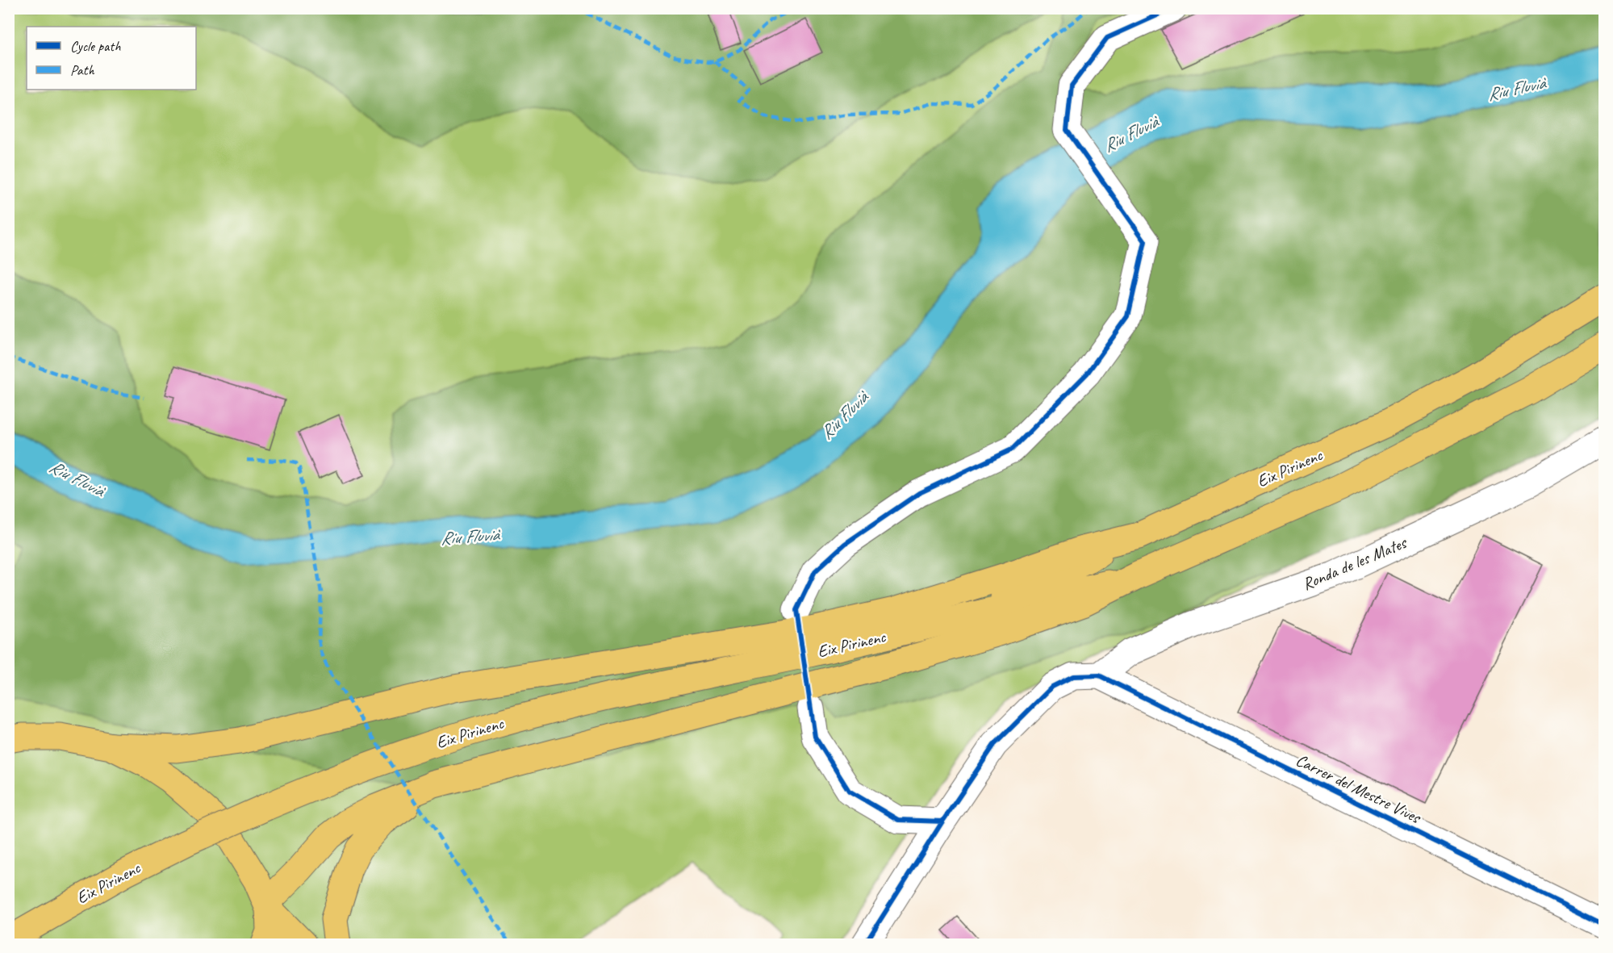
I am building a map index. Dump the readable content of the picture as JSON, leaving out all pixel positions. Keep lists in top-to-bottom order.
{
  "streets": {
    "main road": ["Eix Pirinenc"],
    "street": ["Ronda de les Mates", "Carrer del Mestre Vives"]
  },
  "crossings": [
    ["Ronda de les Mates", "Carrer del Mestre Vives"]
  ],
  "water": ["Riu Fluvià"],
  "legend": ["Cycle path", "Path"]
}
